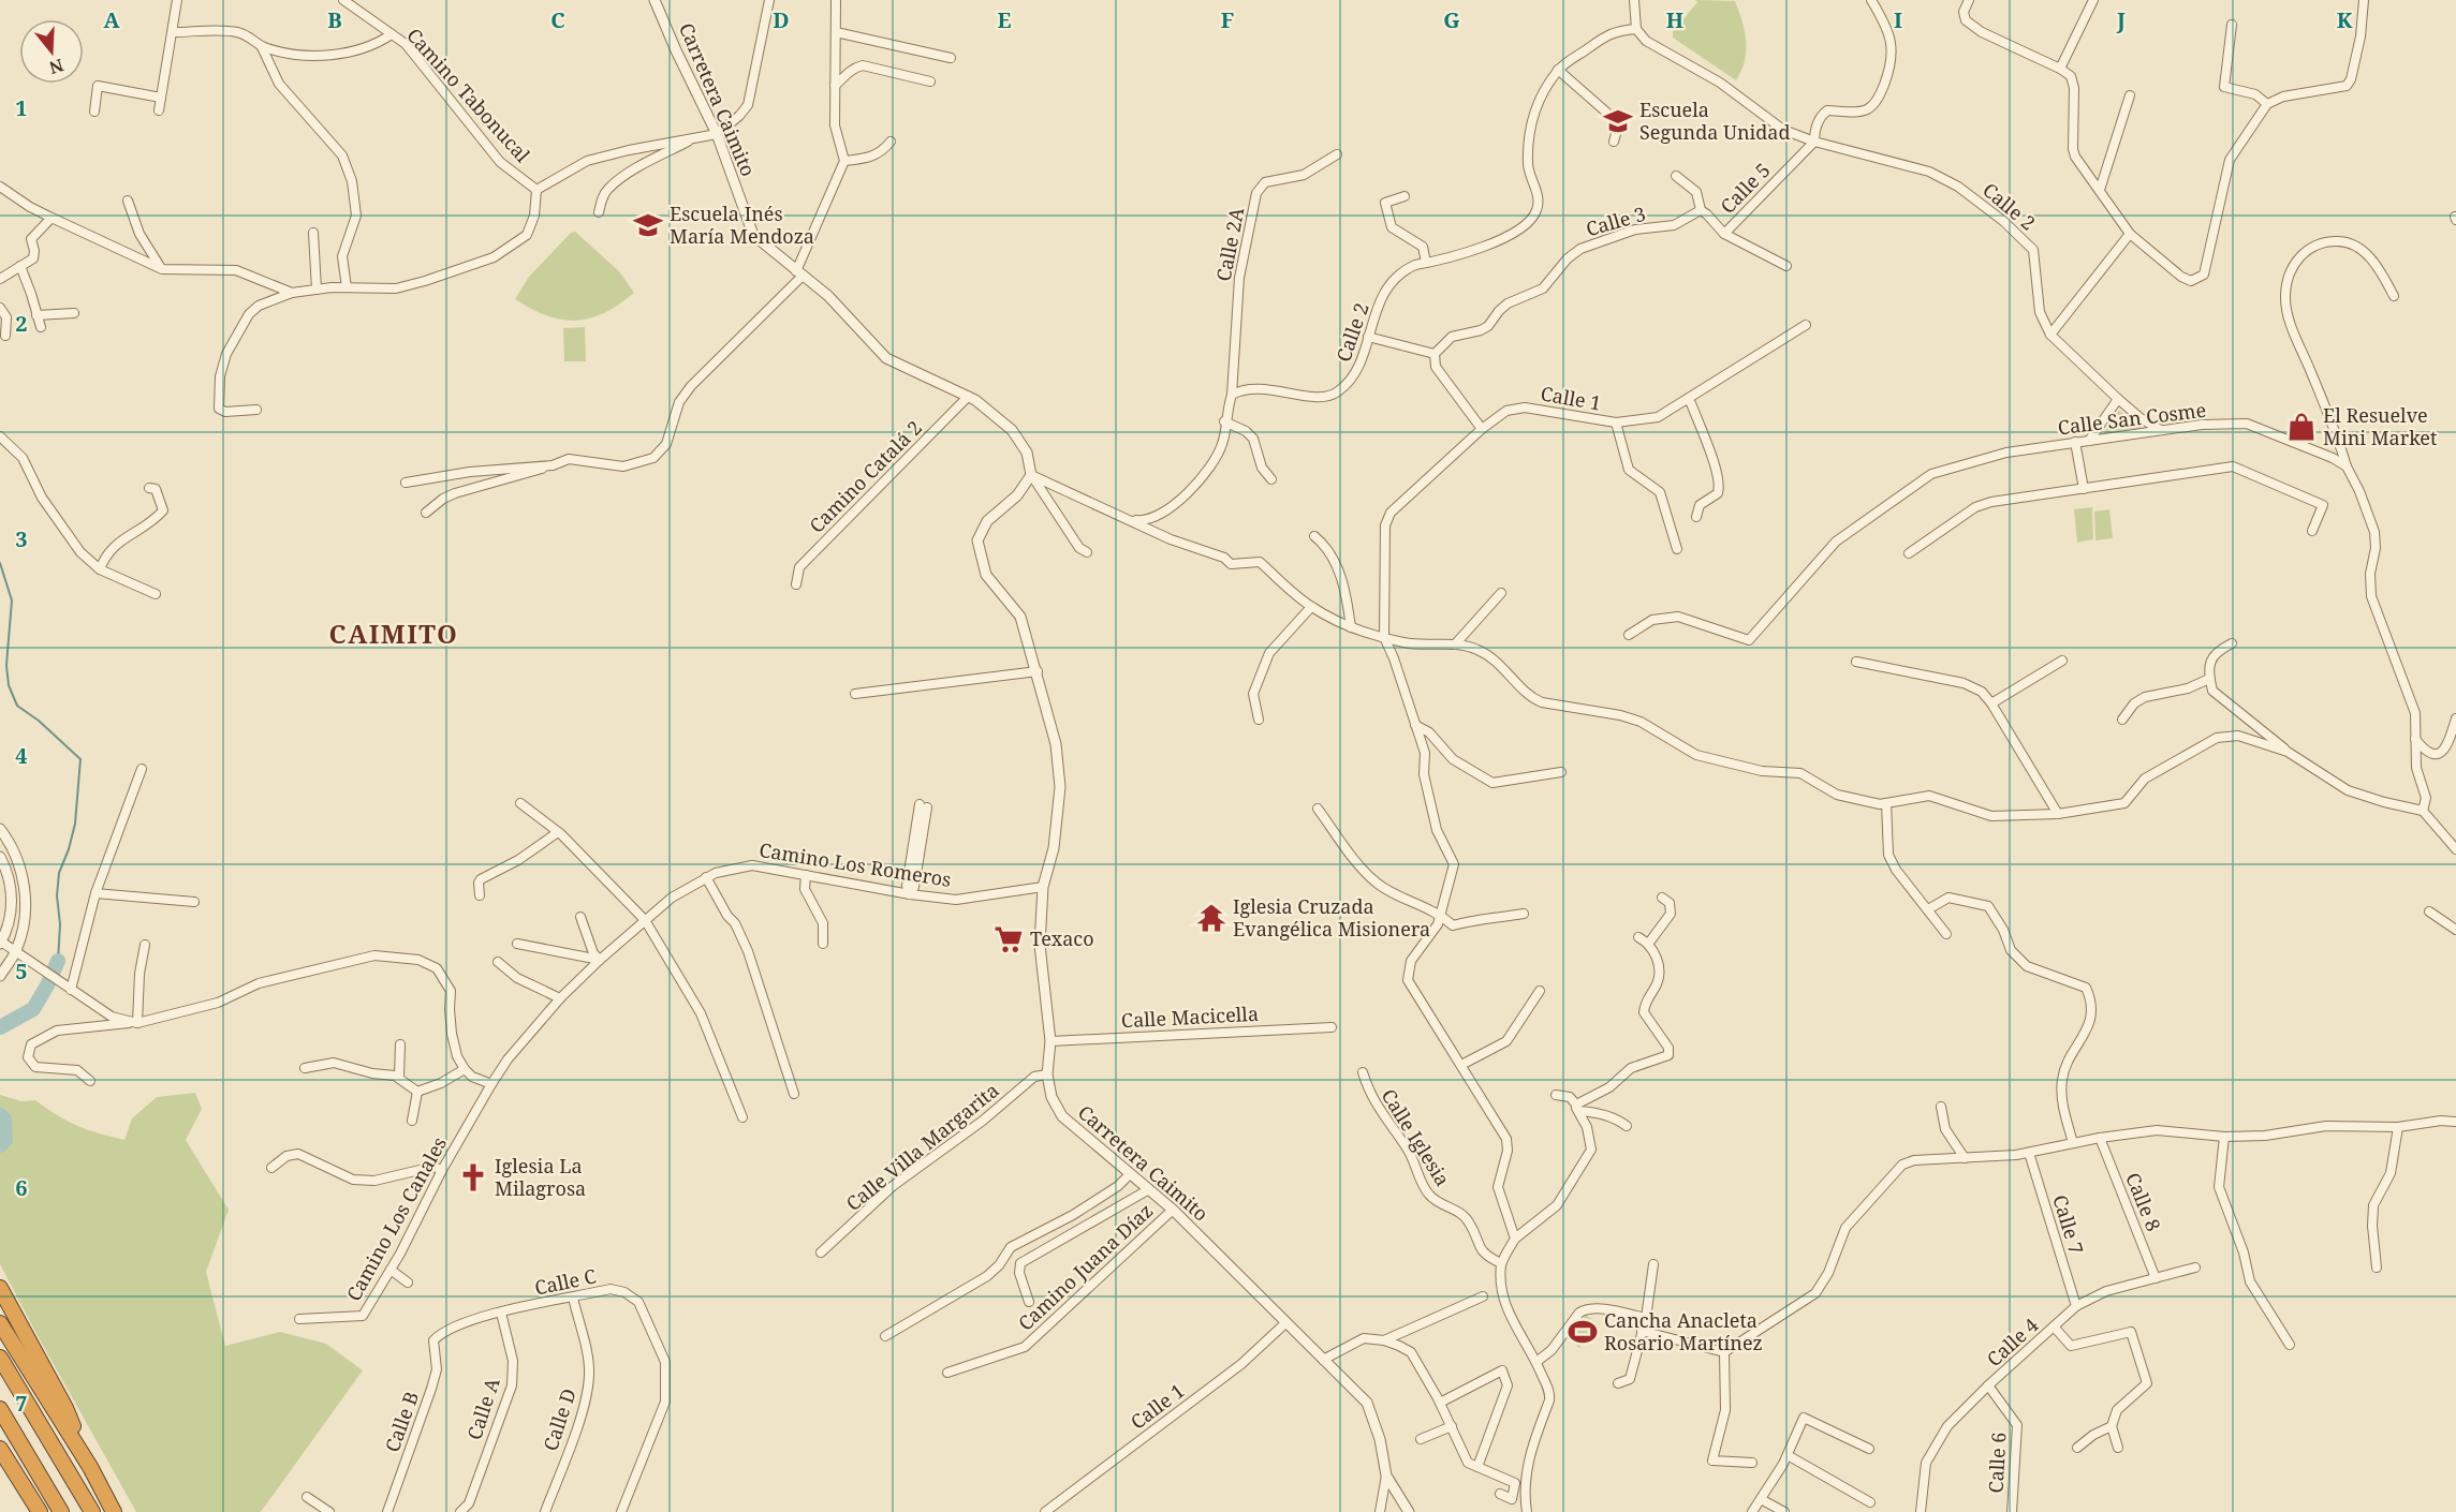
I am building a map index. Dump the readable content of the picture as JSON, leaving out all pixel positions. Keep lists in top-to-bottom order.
{
  "streets": {
    "street": [
      "Camino Tabonucal",
      "Carretera Caimito",
      "Calle 5",
      "Calle 2",
      "Calle 3",
      "Calle 2A",
      "Calle 1",
      "Calle San Cosme",
      "Camino Catalá 2",
      "Camino Los Romeros",
      "Calle Macicella",
      "Calle Iglesia",
      "Calle Villa Margarita",
      "Calle 8",
      "Camino Los Canales",
      "Calle 7",
      "Camino Juana Díaz",
      "Calle C",
      "Calle 4",
      "Calle A",
      "Calle D",
      "Calle B",
      "Calle 6"
    ]
  },
  "crossings": [
    ["Carretera Caimito", "Calle 1"],
    ["Carretera Caimito", "Camino Catalá 2"],
    ["Carretera Caimito", "Camino Los Romeros"],
    ["Carretera Caimito", "Calle Macicella"],
    ["Carretera Caimito", "Calle Villa Margarita"],
    ["Carretera Caimito", "Camino Juana Díaz"],
    ["Calle 5", "Calle 2"],
    ["Calle 2", "Calle 2A"],
    ["Calle 2", "Calle San Cosme"],
    ["Camino Los Romeros", "Camino Los Canales"],
    ["Calle 8", "Calle 4"],
    ["Calle 7", "Calle 4"],
    ["Calle C", "Calle A"],
    ["Calle C", "Calle D"],
    ["Calle C", "Calle B"],
    ["Calle 4", "Calle 6"]
  ],
  "districts": ["CAIMITO"],
  "places": {
    "school or university": ["Escuela Segunda Unidad", "Escuela Inés María Mendoza"],
    "shop": ["El Resuelve Mini Market"],
    "temple": ["Iglesia Cruzada Evangélica Misionera"],
    "supermarket": ["Texaco"],
    "church": ["Iglesia La Milagrosa"],
    "sports": ["Cancha Anacleta Rosario Martínez"]
  },
  "north": "bottom",
  "grid": {
    "columns": [
      "A",
      "B",
      "C",
      "D",
      "E",
      "F",
      "G",
      "H",
      "I",
      "J",
      "K"
    ],
    "rows": [
      "1",
      "2",
      "3",
      "4",
      "5",
      "6",
      "7"
    ]
  }
}
